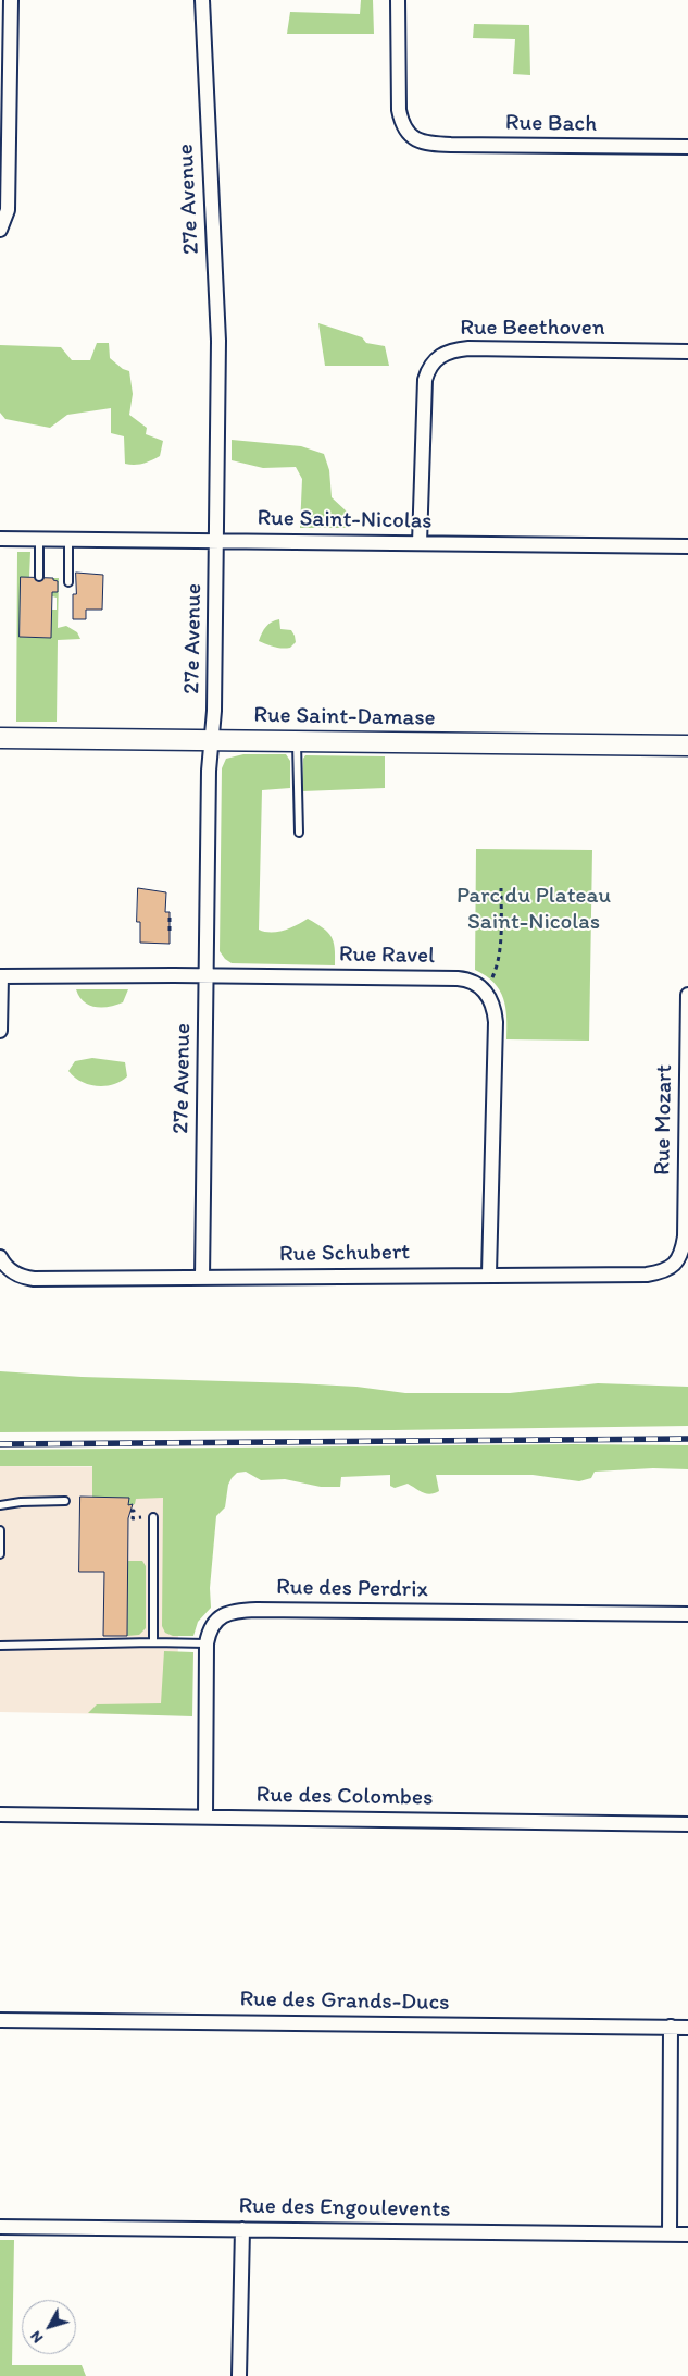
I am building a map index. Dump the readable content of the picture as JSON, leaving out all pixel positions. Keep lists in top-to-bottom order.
{
  "streets": {
    "street": [
      "Rue Bach",
      "27e Avenue",
      "Rue Beethoven",
      "Rue Saint-Nicolas",
      "Rue Saint-Damase",
      "Rue Ravel",
      "Rue Mozart",
      "Rue Schubert",
      "Rue des Perdrix",
      "Rue des Colombes",
      "Rue des Grands-Ducs",
      "Rue des Engoulevents"
    ]
  },
  "crossings": [
    ["27e Avenue", "Rue Saint-Nicolas"],
    ["27e Avenue", "Rue Saint-Damase"],
    ["27e Avenue", "Rue Ravel"],
    ["27e Avenue", "Rue Schubert"],
    ["Rue Beethoven", "Rue Saint-Nicolas"],
    ["Rue Mozart", "Rue Schubert"],
    ["Rue des Perdrix", "Rue des Colombes"]
  ],
  "parks": ["Parc du Plateau Saint-Nicolas"],
  "north": "bottom left"
}
